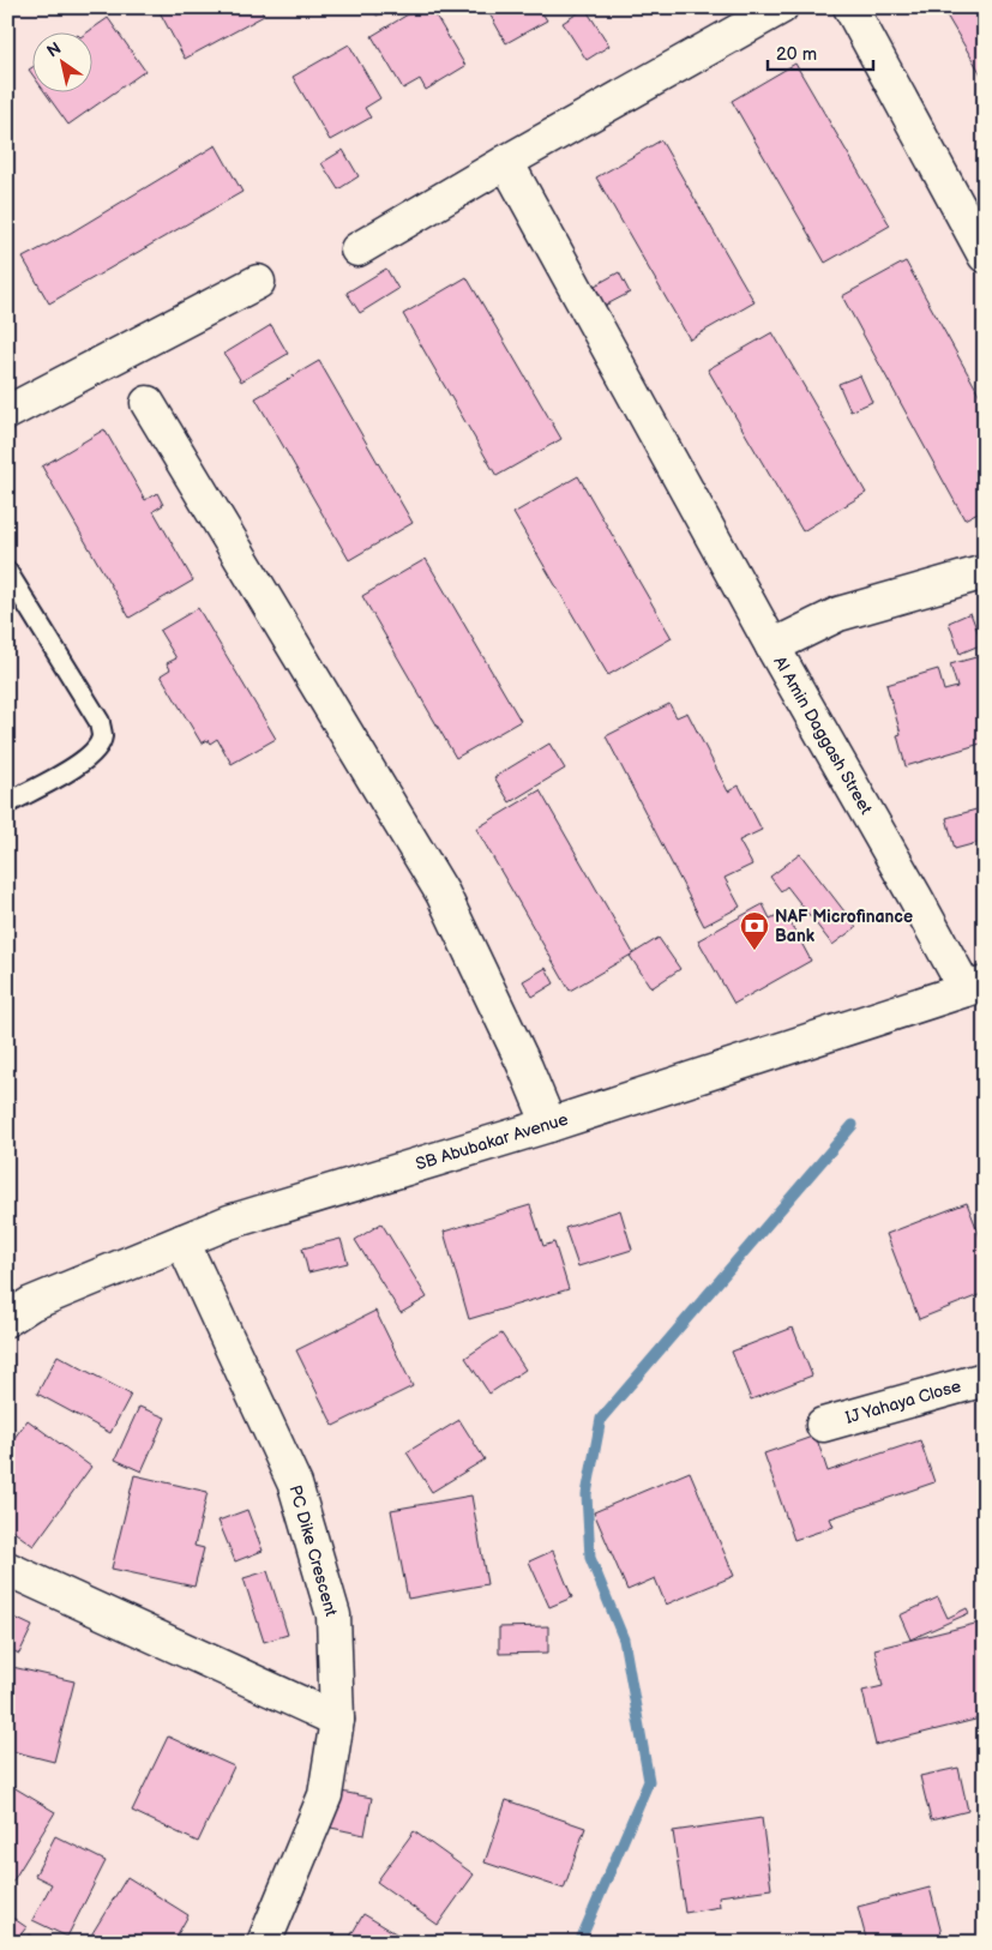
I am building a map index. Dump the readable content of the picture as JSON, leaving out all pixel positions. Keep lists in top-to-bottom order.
{
  "streets": {
    "street": [
      "Al Amin Daggash Street",
      "SB Abubakar Avenue",
      "IJ Yahaya Close",
      "PC Dike Crescent"
    ]
  },
  "crossings": [
    ["Al Amin Daggash Street", "SB Abubakar Avenue"],
    ["SB Abubakar Avenue", "PC Dike Crescent"]
  ],
  "places": {
    "bank": ["NAF Microfinance Bank"]
  },
  "scale_bar": "20 m",
  "north": "top left"
}
